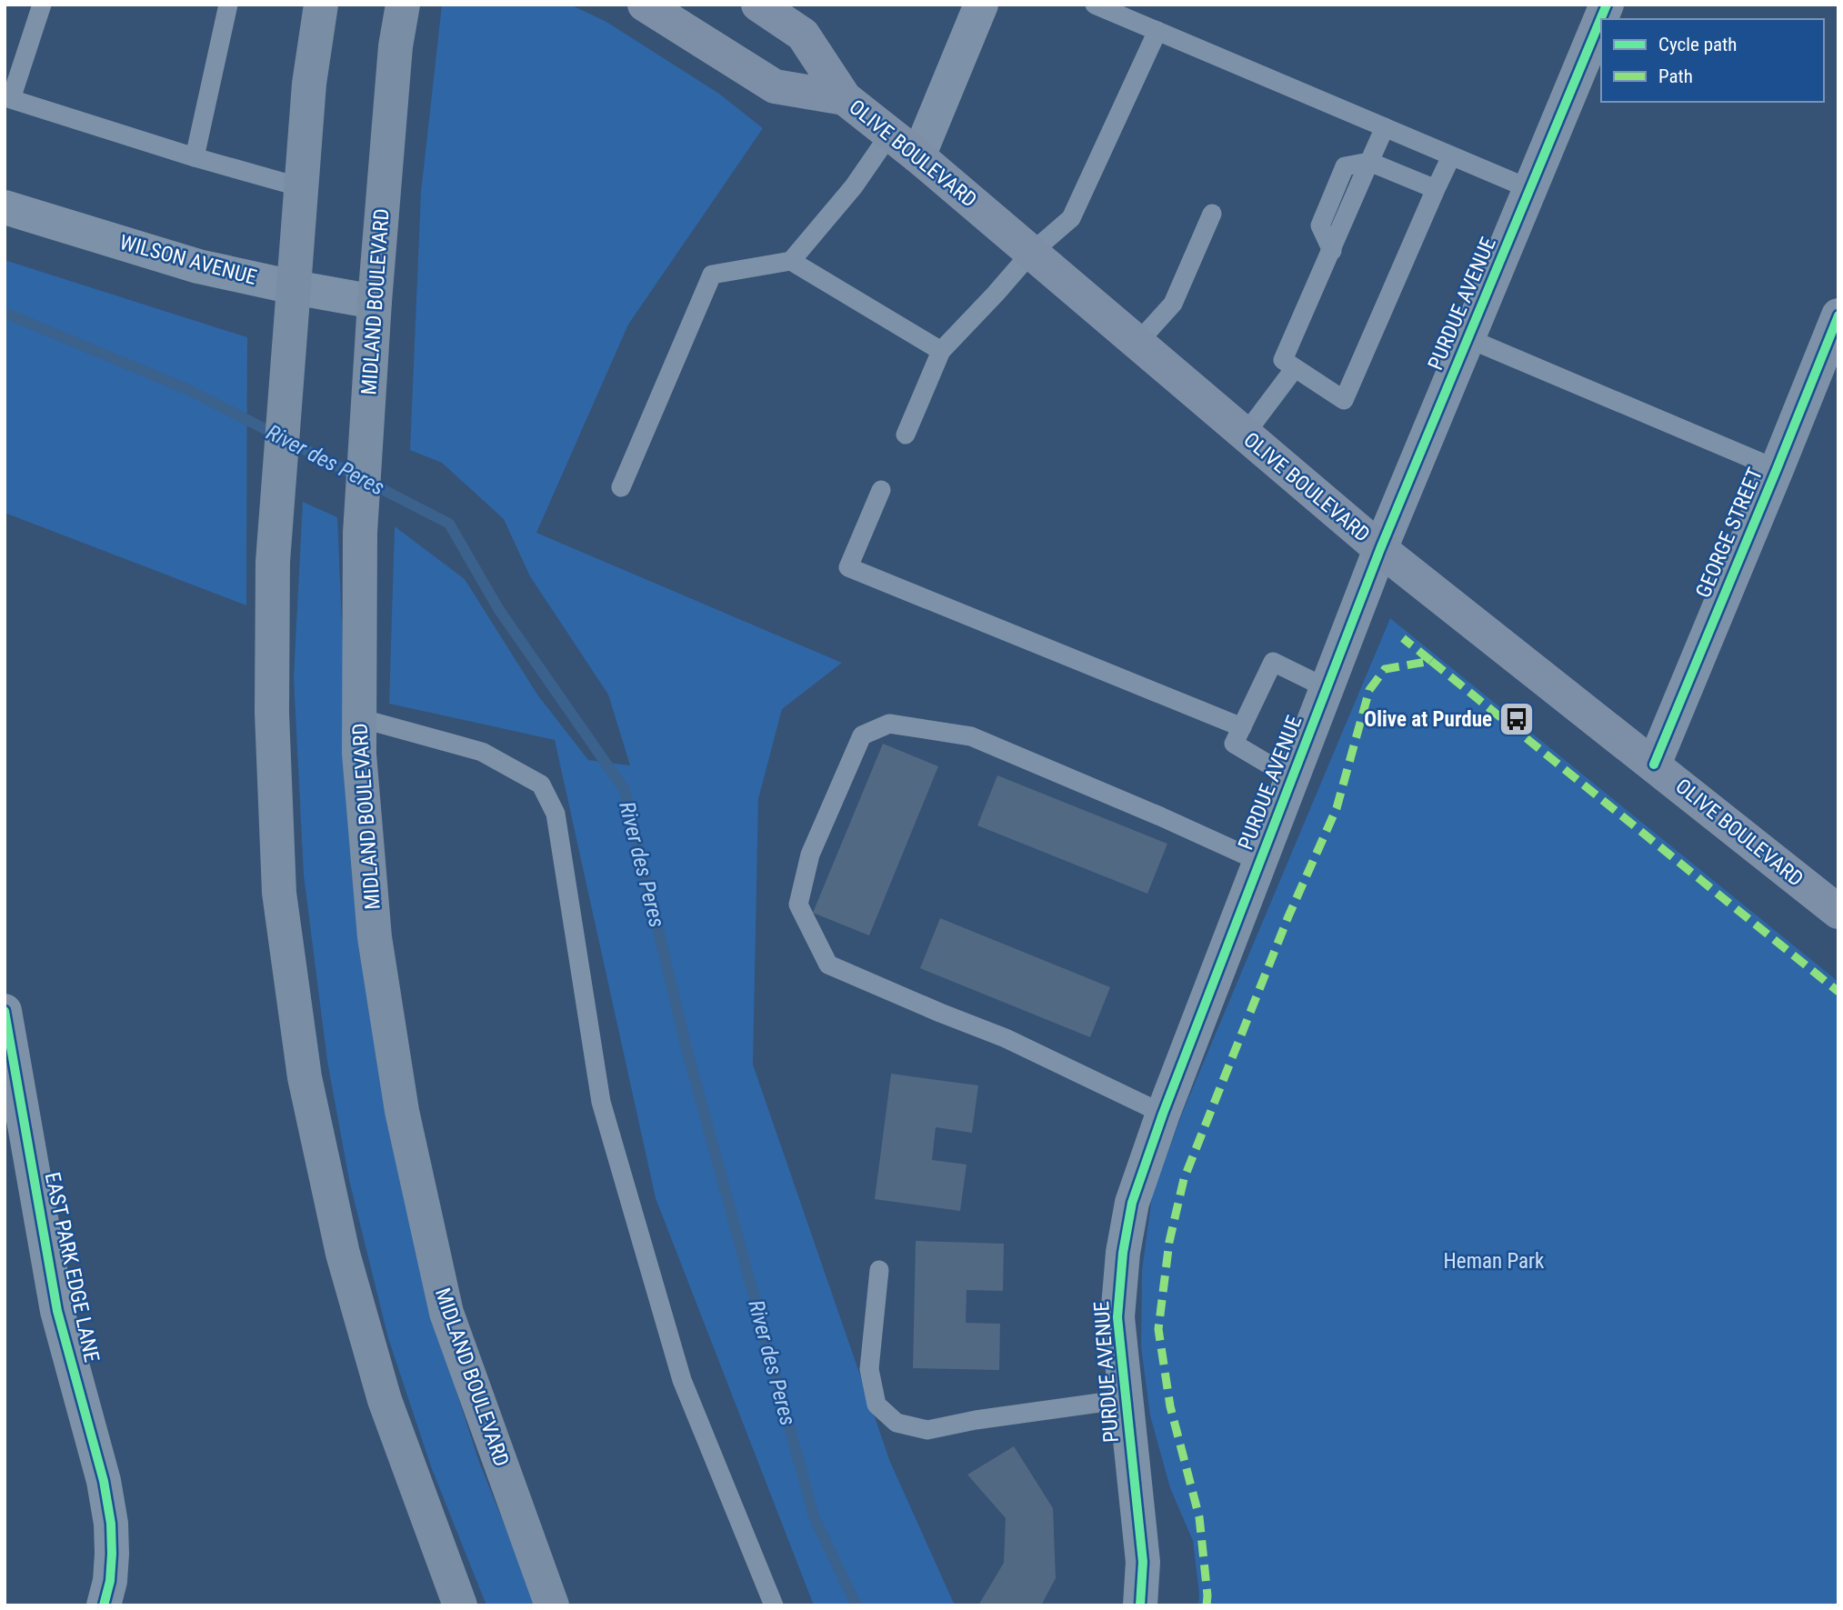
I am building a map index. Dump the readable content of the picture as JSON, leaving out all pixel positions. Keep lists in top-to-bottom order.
{
  "streets": {
    "main road": ["OLIVE BOULEVARD", "MIDLAND BOULEVARD"],
    "street": [
      "WILSON AVENUE",
      "PURDUE AVENUE",
      "GEORGE STREET",
      "EAST PARK EDGE LANE"
    ]
  },
  "crossings": [
    ["OLIVE BOULEVARD", "PURDUE AVENUE"],
    ["OLIVE BOULEVARD", "GEORGE STREET"],
    ["WILSON AVENUE", "MIDLAND BOULEVARD"]
  ],
  "water": ["River des Peres"],
  "parks": ["Heman Park"],
  "places": {
    "bus stop": ["Olive at Purdue"]
  },
  "legend": ["Cycle path", "Path"]
}
